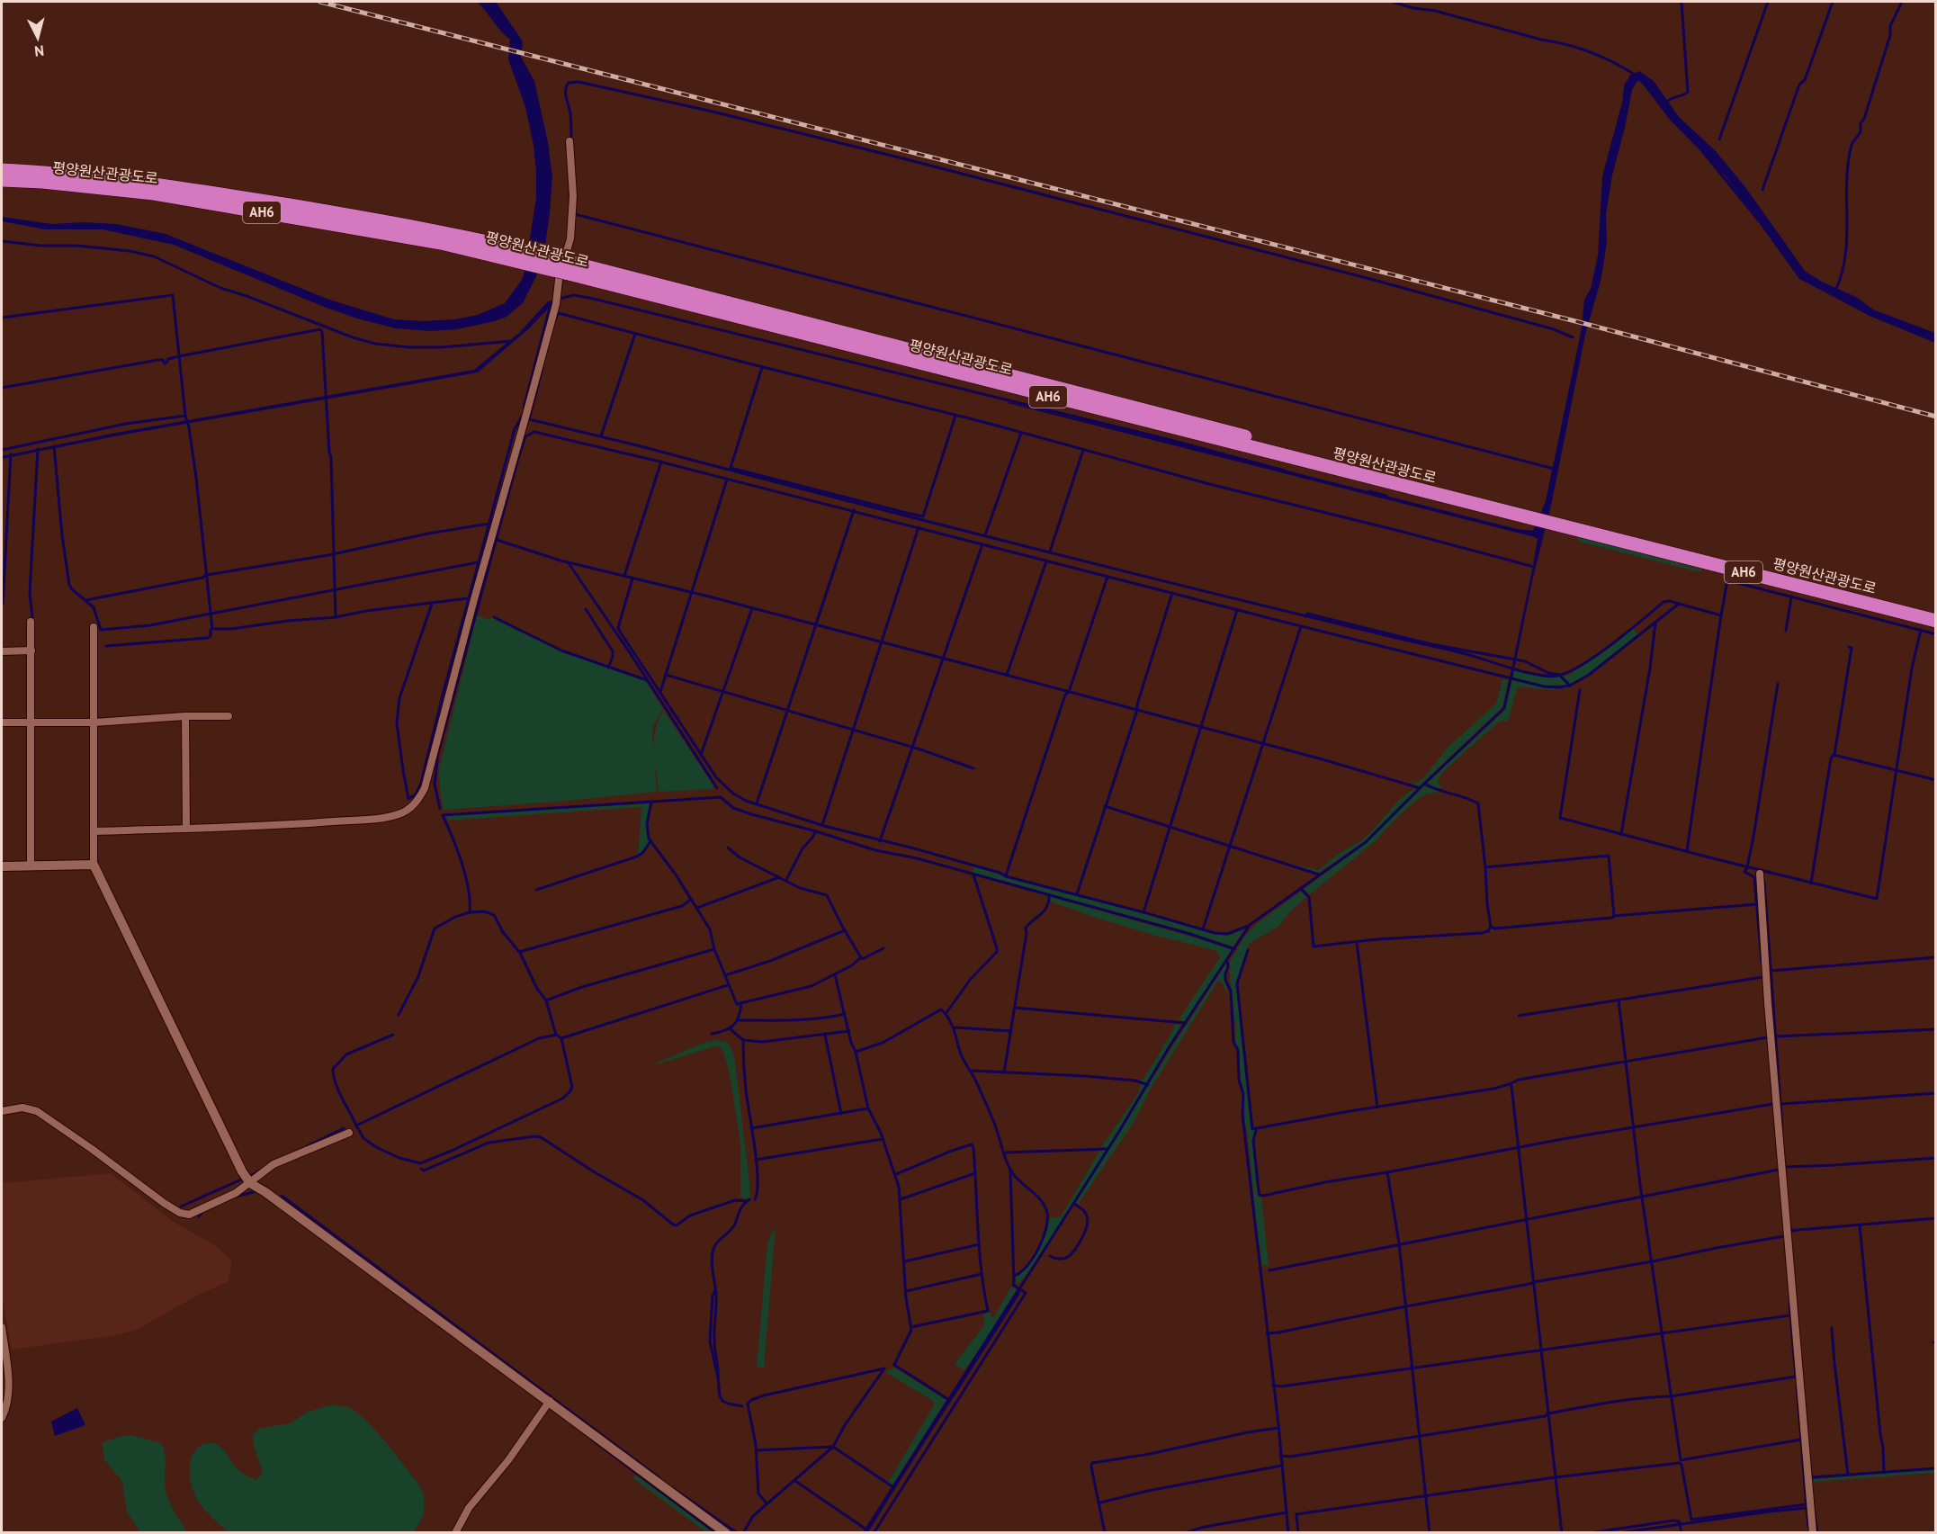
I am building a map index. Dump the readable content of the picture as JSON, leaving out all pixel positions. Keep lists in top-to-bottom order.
{
  "streets": {
    "highway": ["평양원산관광도로", "AH6"]
  },
  "north": "bottom"
}
